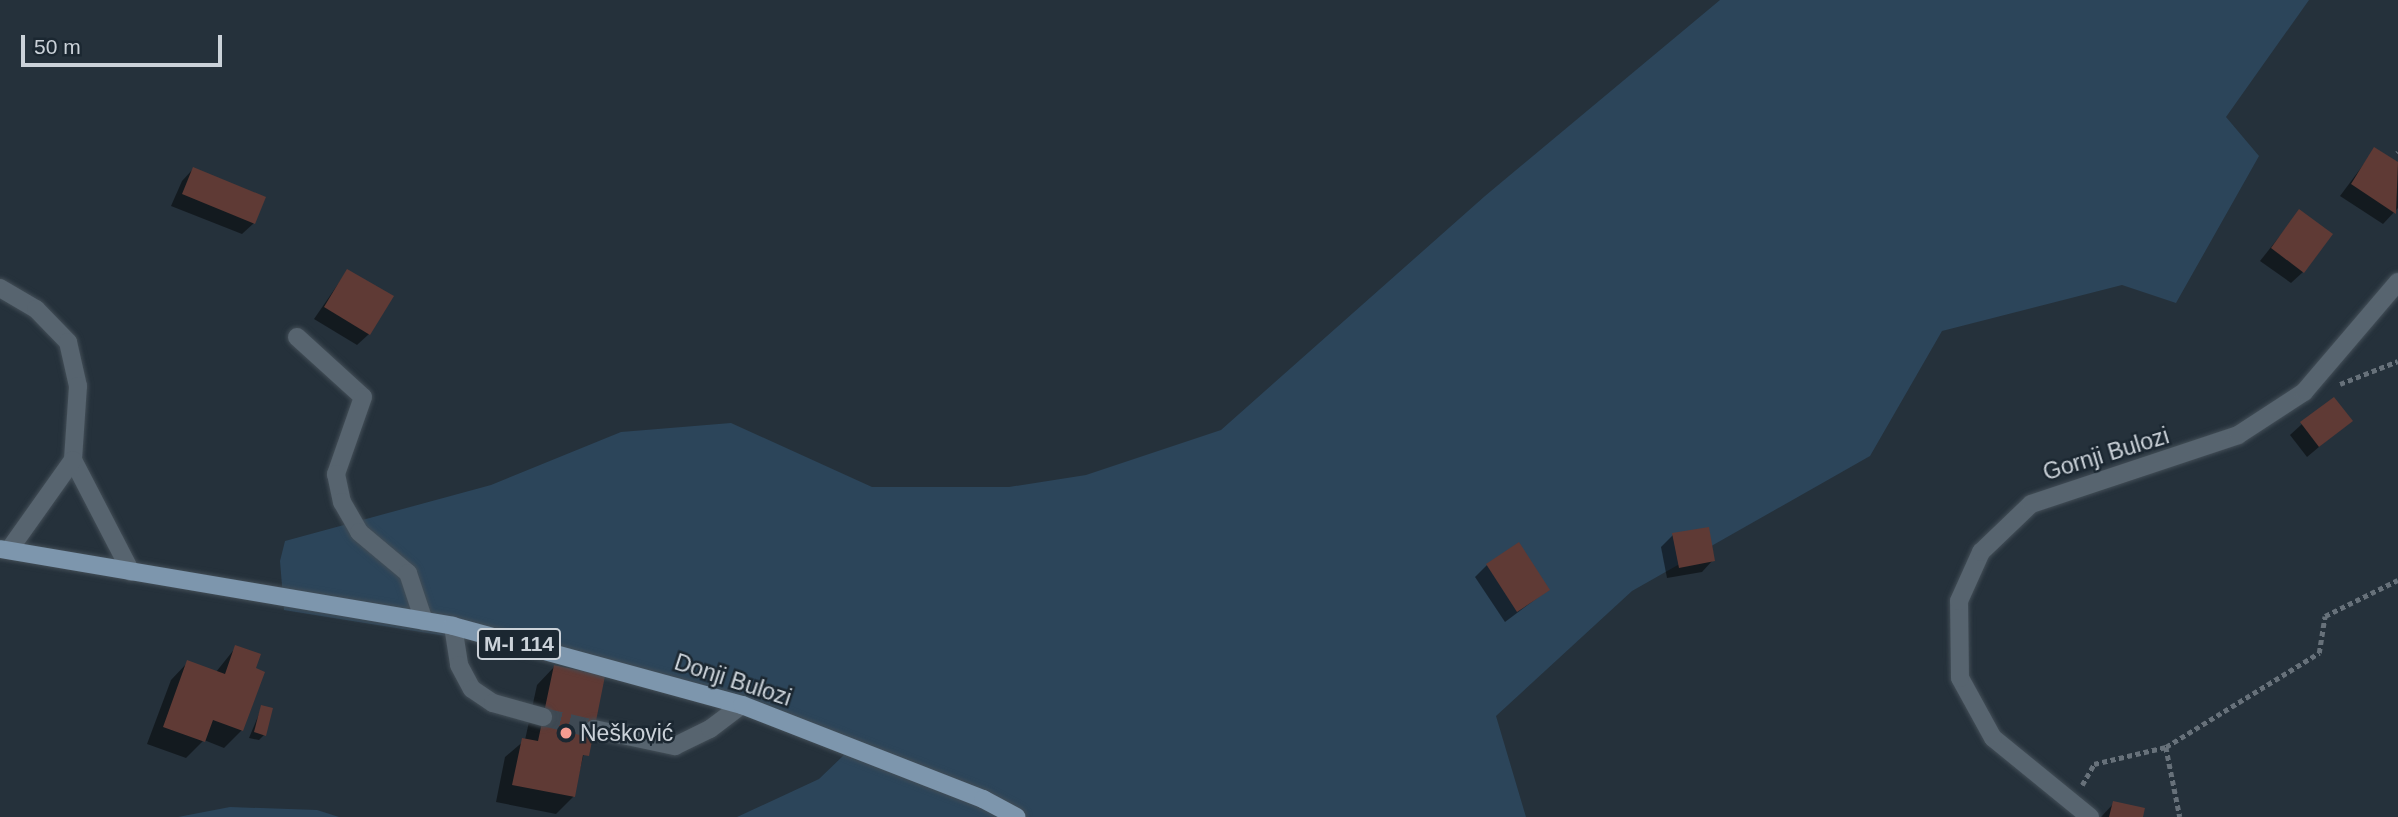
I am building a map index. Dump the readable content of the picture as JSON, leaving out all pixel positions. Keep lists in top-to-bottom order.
{
  "streets": {
    "main road": ["M-I 114", "Donji Bulozi"],
    "street": ["Gornji Bulozi"]
  },
  "places": ["Nešković"],
  "scale_bar": "50 m"
}
